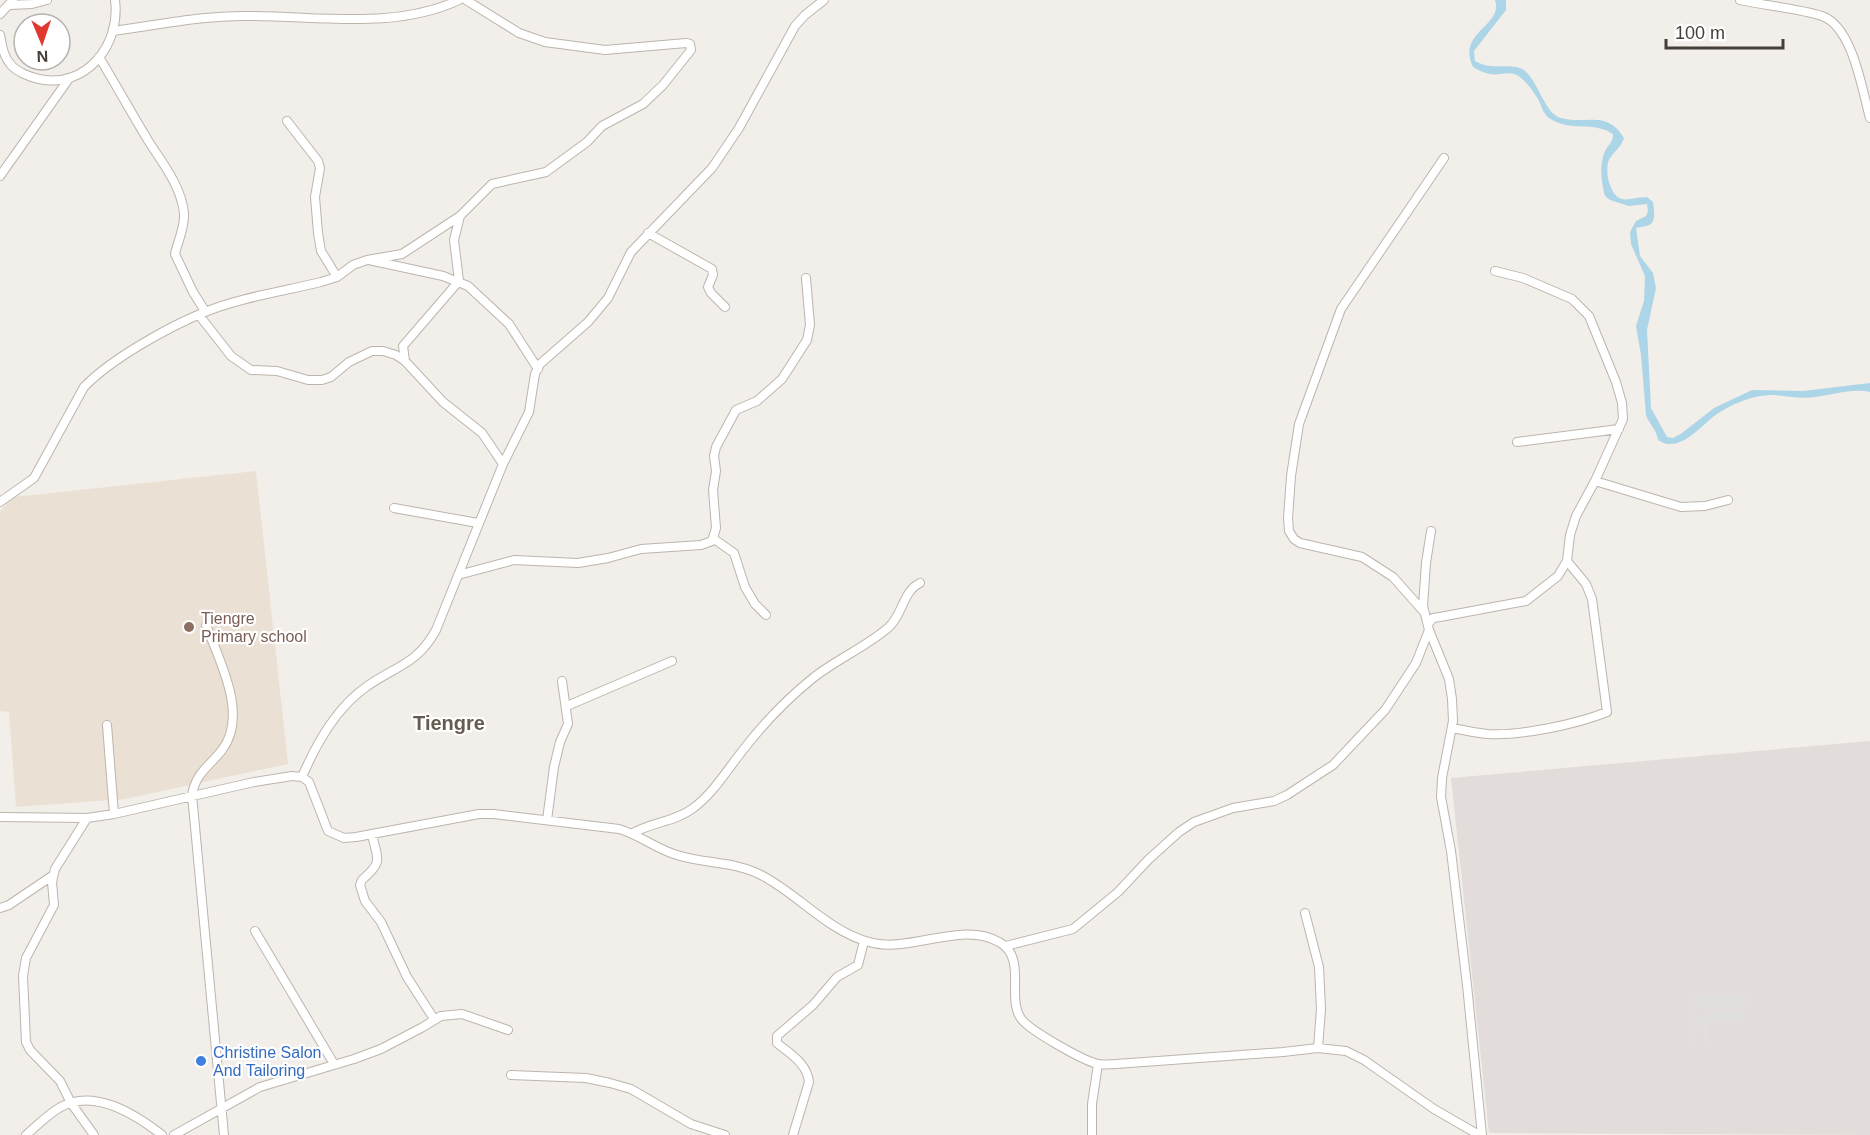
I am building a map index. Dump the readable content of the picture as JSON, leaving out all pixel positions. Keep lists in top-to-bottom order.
{
  "districts": ["Tiengre"],
  "places": ["Tiengre Primary school", "Christine Salon And Tailoring"],
  "scale_bar": "100 m",
  "north": "bottom"
}
